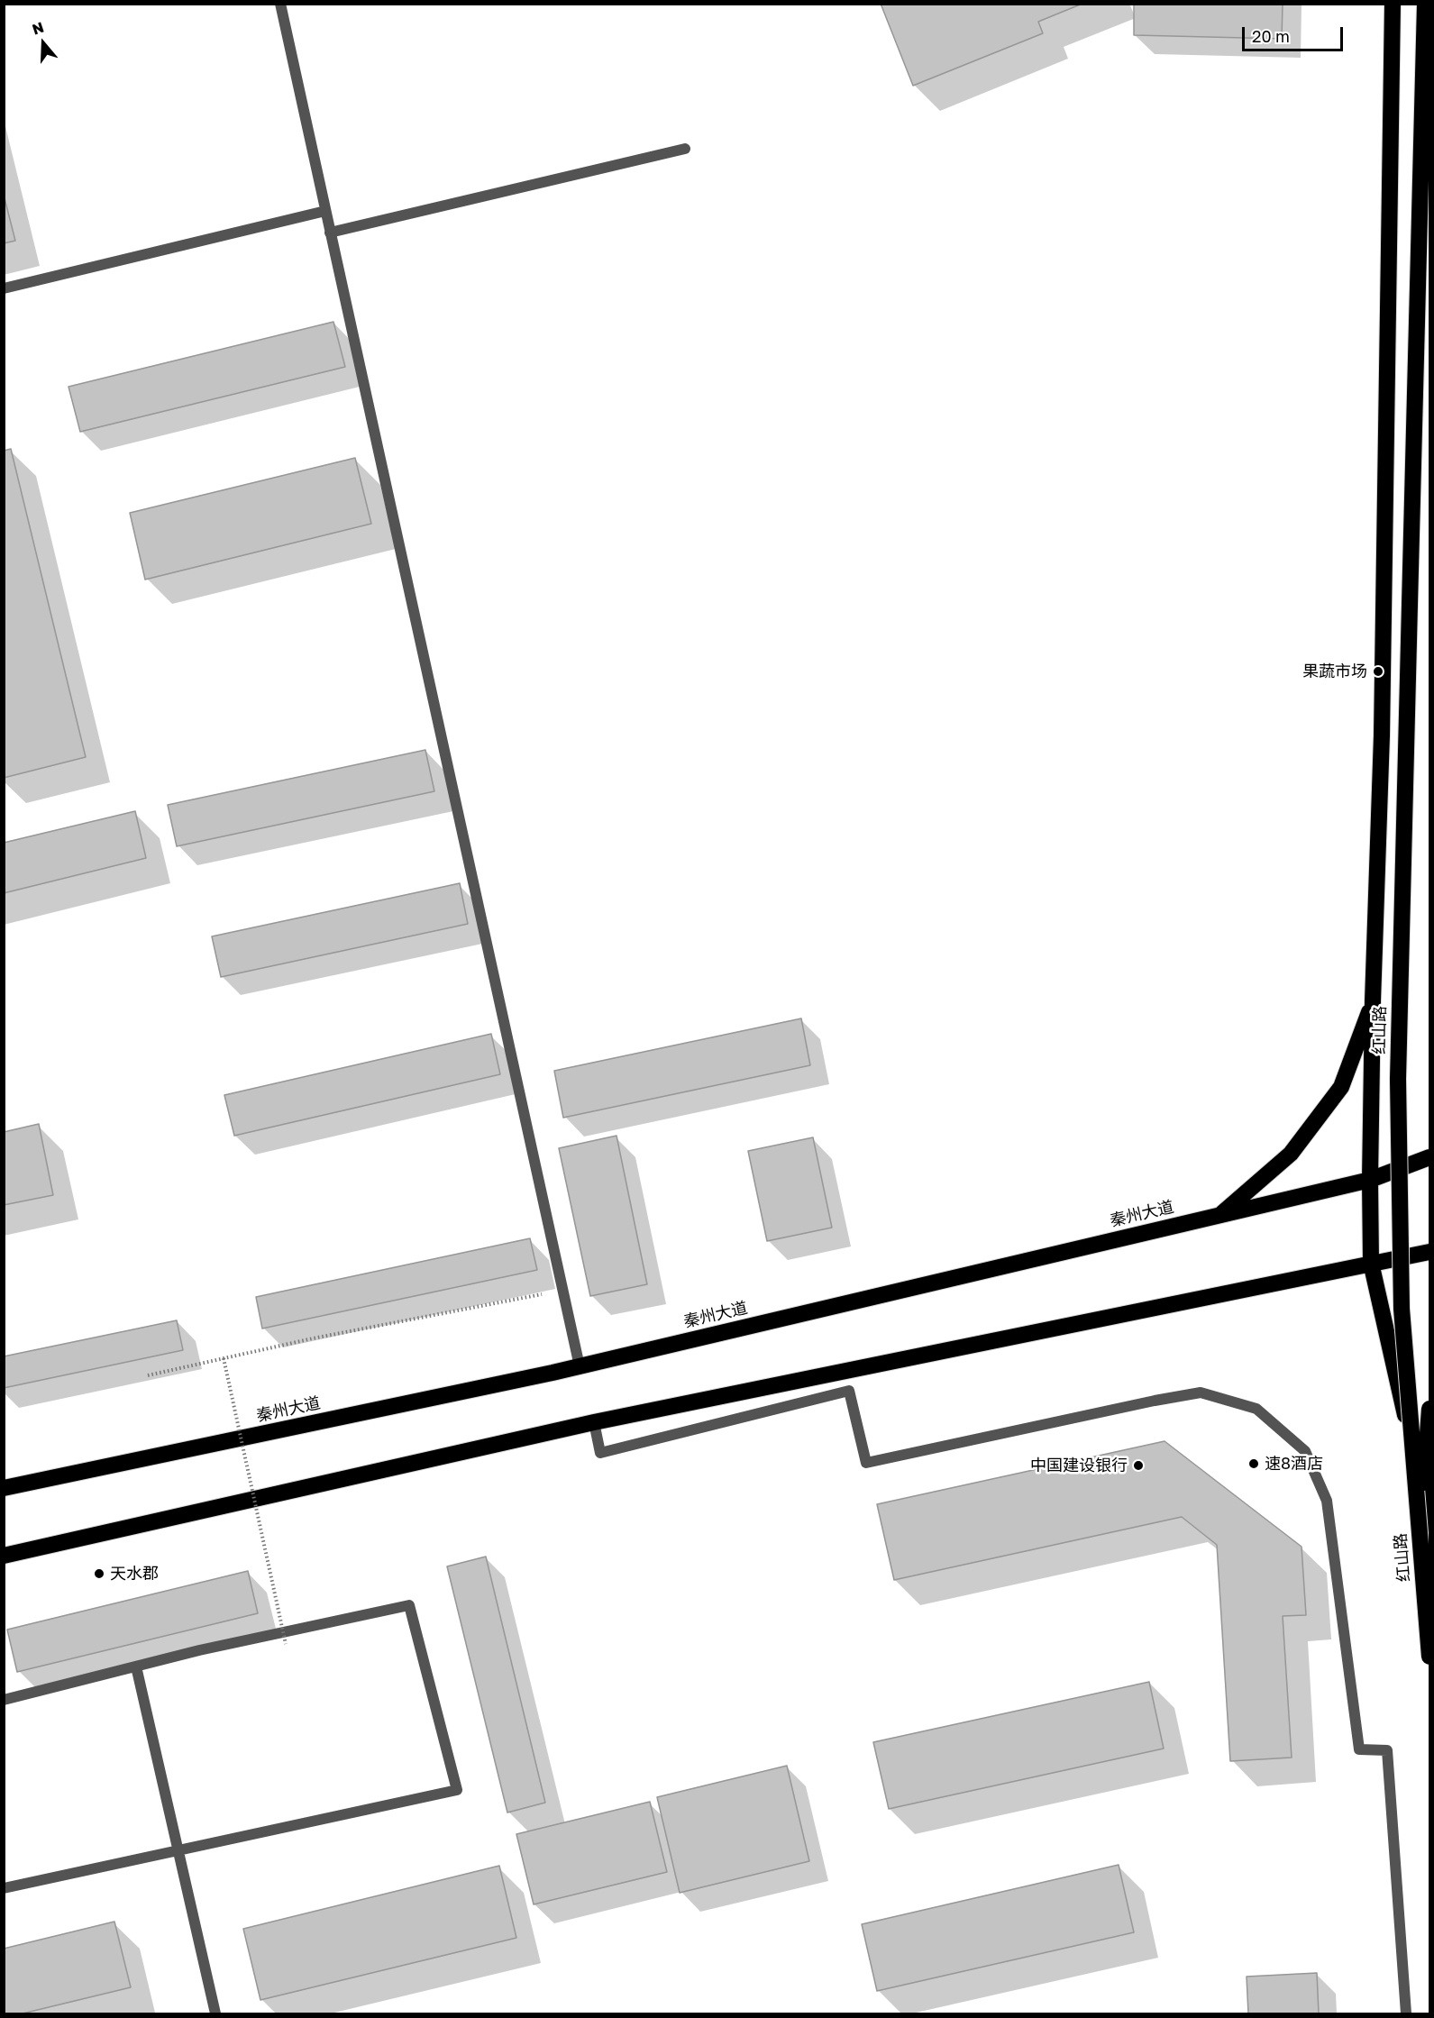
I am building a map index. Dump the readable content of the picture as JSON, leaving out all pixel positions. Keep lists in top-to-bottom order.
{
  "streets": {
    "highway": ["红山路", "秦州大道"]
  },
  "crossings": [
    ["红山路", "秦州大道"]
  ],
  "places": [
    "果蔬市场",
    "速8酒店",
    "中国建设银行",
    "天水郡"
  ],
  "scale_bar": "20 m",
  "north": "top"
}
